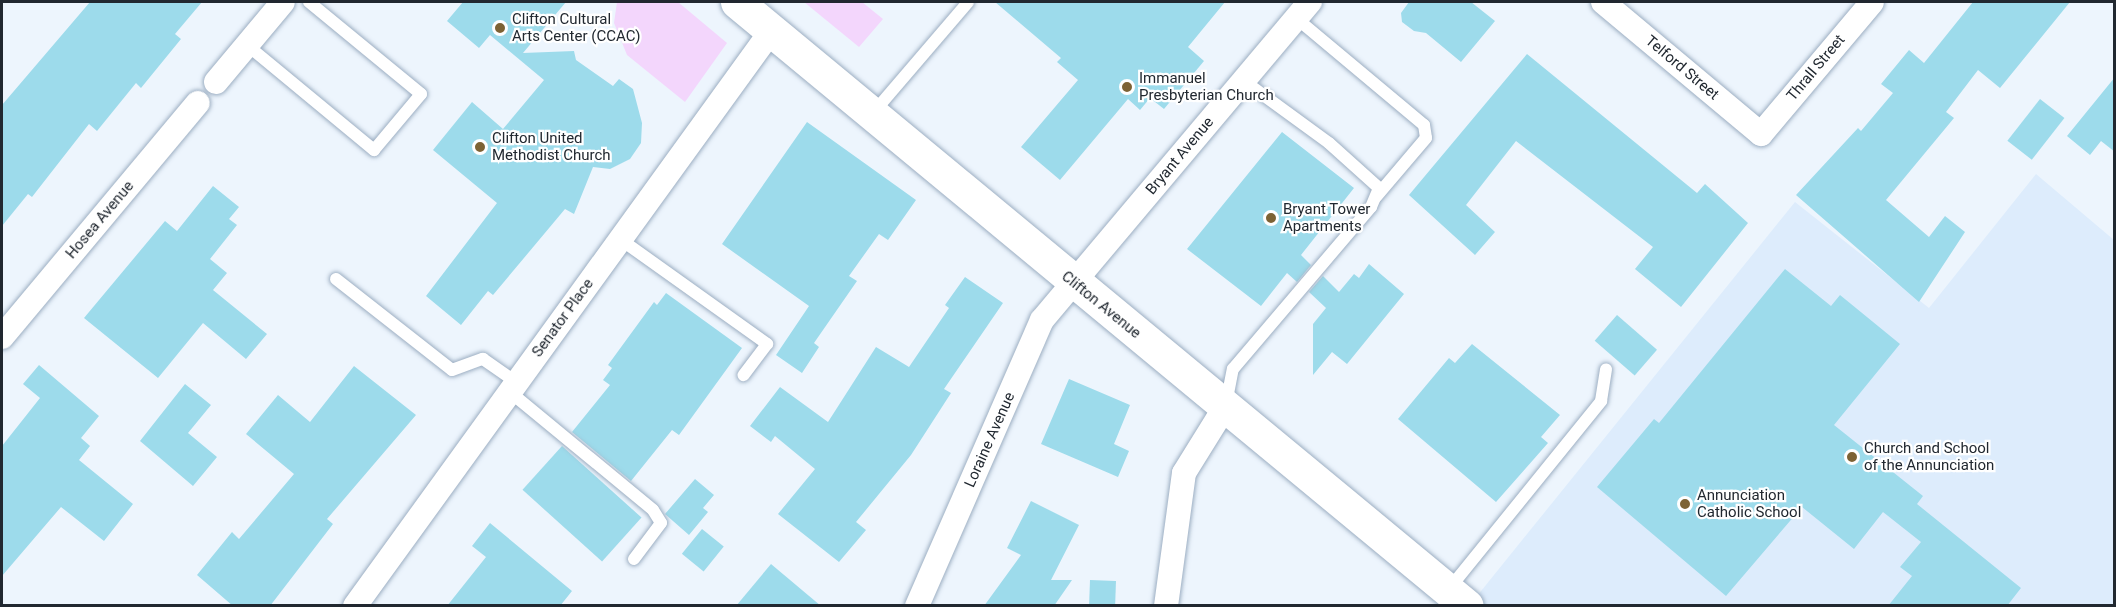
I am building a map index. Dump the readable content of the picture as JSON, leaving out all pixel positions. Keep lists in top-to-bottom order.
{
  "streets": {
    "main road": ["Clifton Avenue"],
    "street": [
      "Telford Street",
      "Thrall Street",
      "Bryant Avenue",
      "Hosea Avenue",
      "Senator Place",
      "Loraine Avenue"
    ]
  },
  "crossings": [
    ["Telford Street", "Thrall Street"],
    ["Bryant Avenue", "Clifton Avenue"],
    ["Bryant Avenue", "Loraine Avenue"],
    ["Clifton Avenue", "Senator Place"],
    ["Clifton Avenue", "Loraine Avenue"]
  ],
  "places": [
    "Clifton Cultural Arts Center (CCAC)",
    "Immanuel Presbyterian Church",
    "Clifton United Methodist Church",
    "Bryant Tower Apartments",
    "Church and School of the Annunciation",
    "Annunciation Catholic School"
  ]
}
